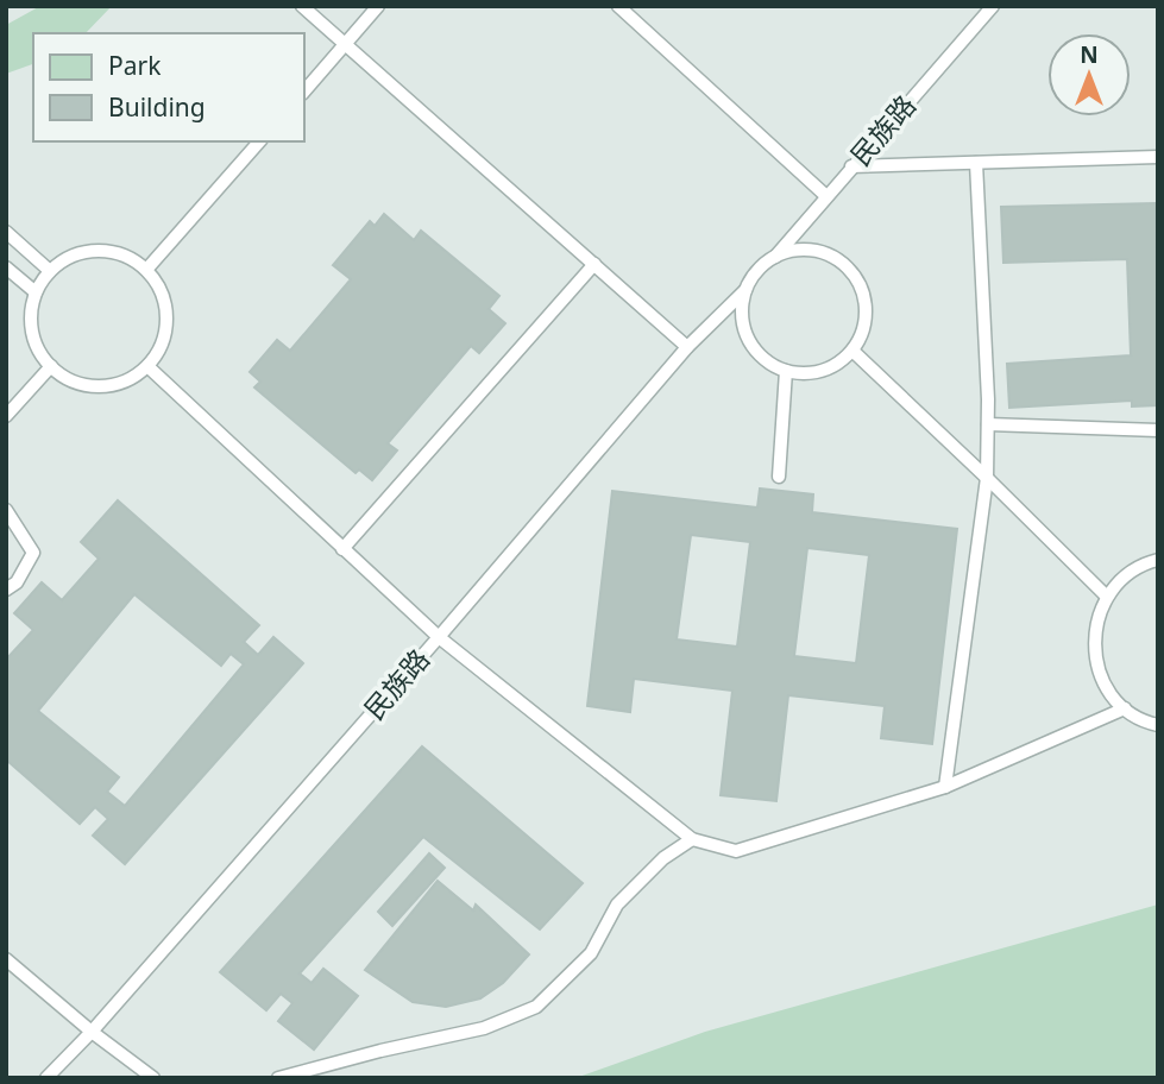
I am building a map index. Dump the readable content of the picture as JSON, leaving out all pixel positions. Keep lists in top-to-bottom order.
{
  "streets": {
    "lane": ["民族路"]
  },
  "legend": ["Park", "Building"],
  "north": "top"
}
